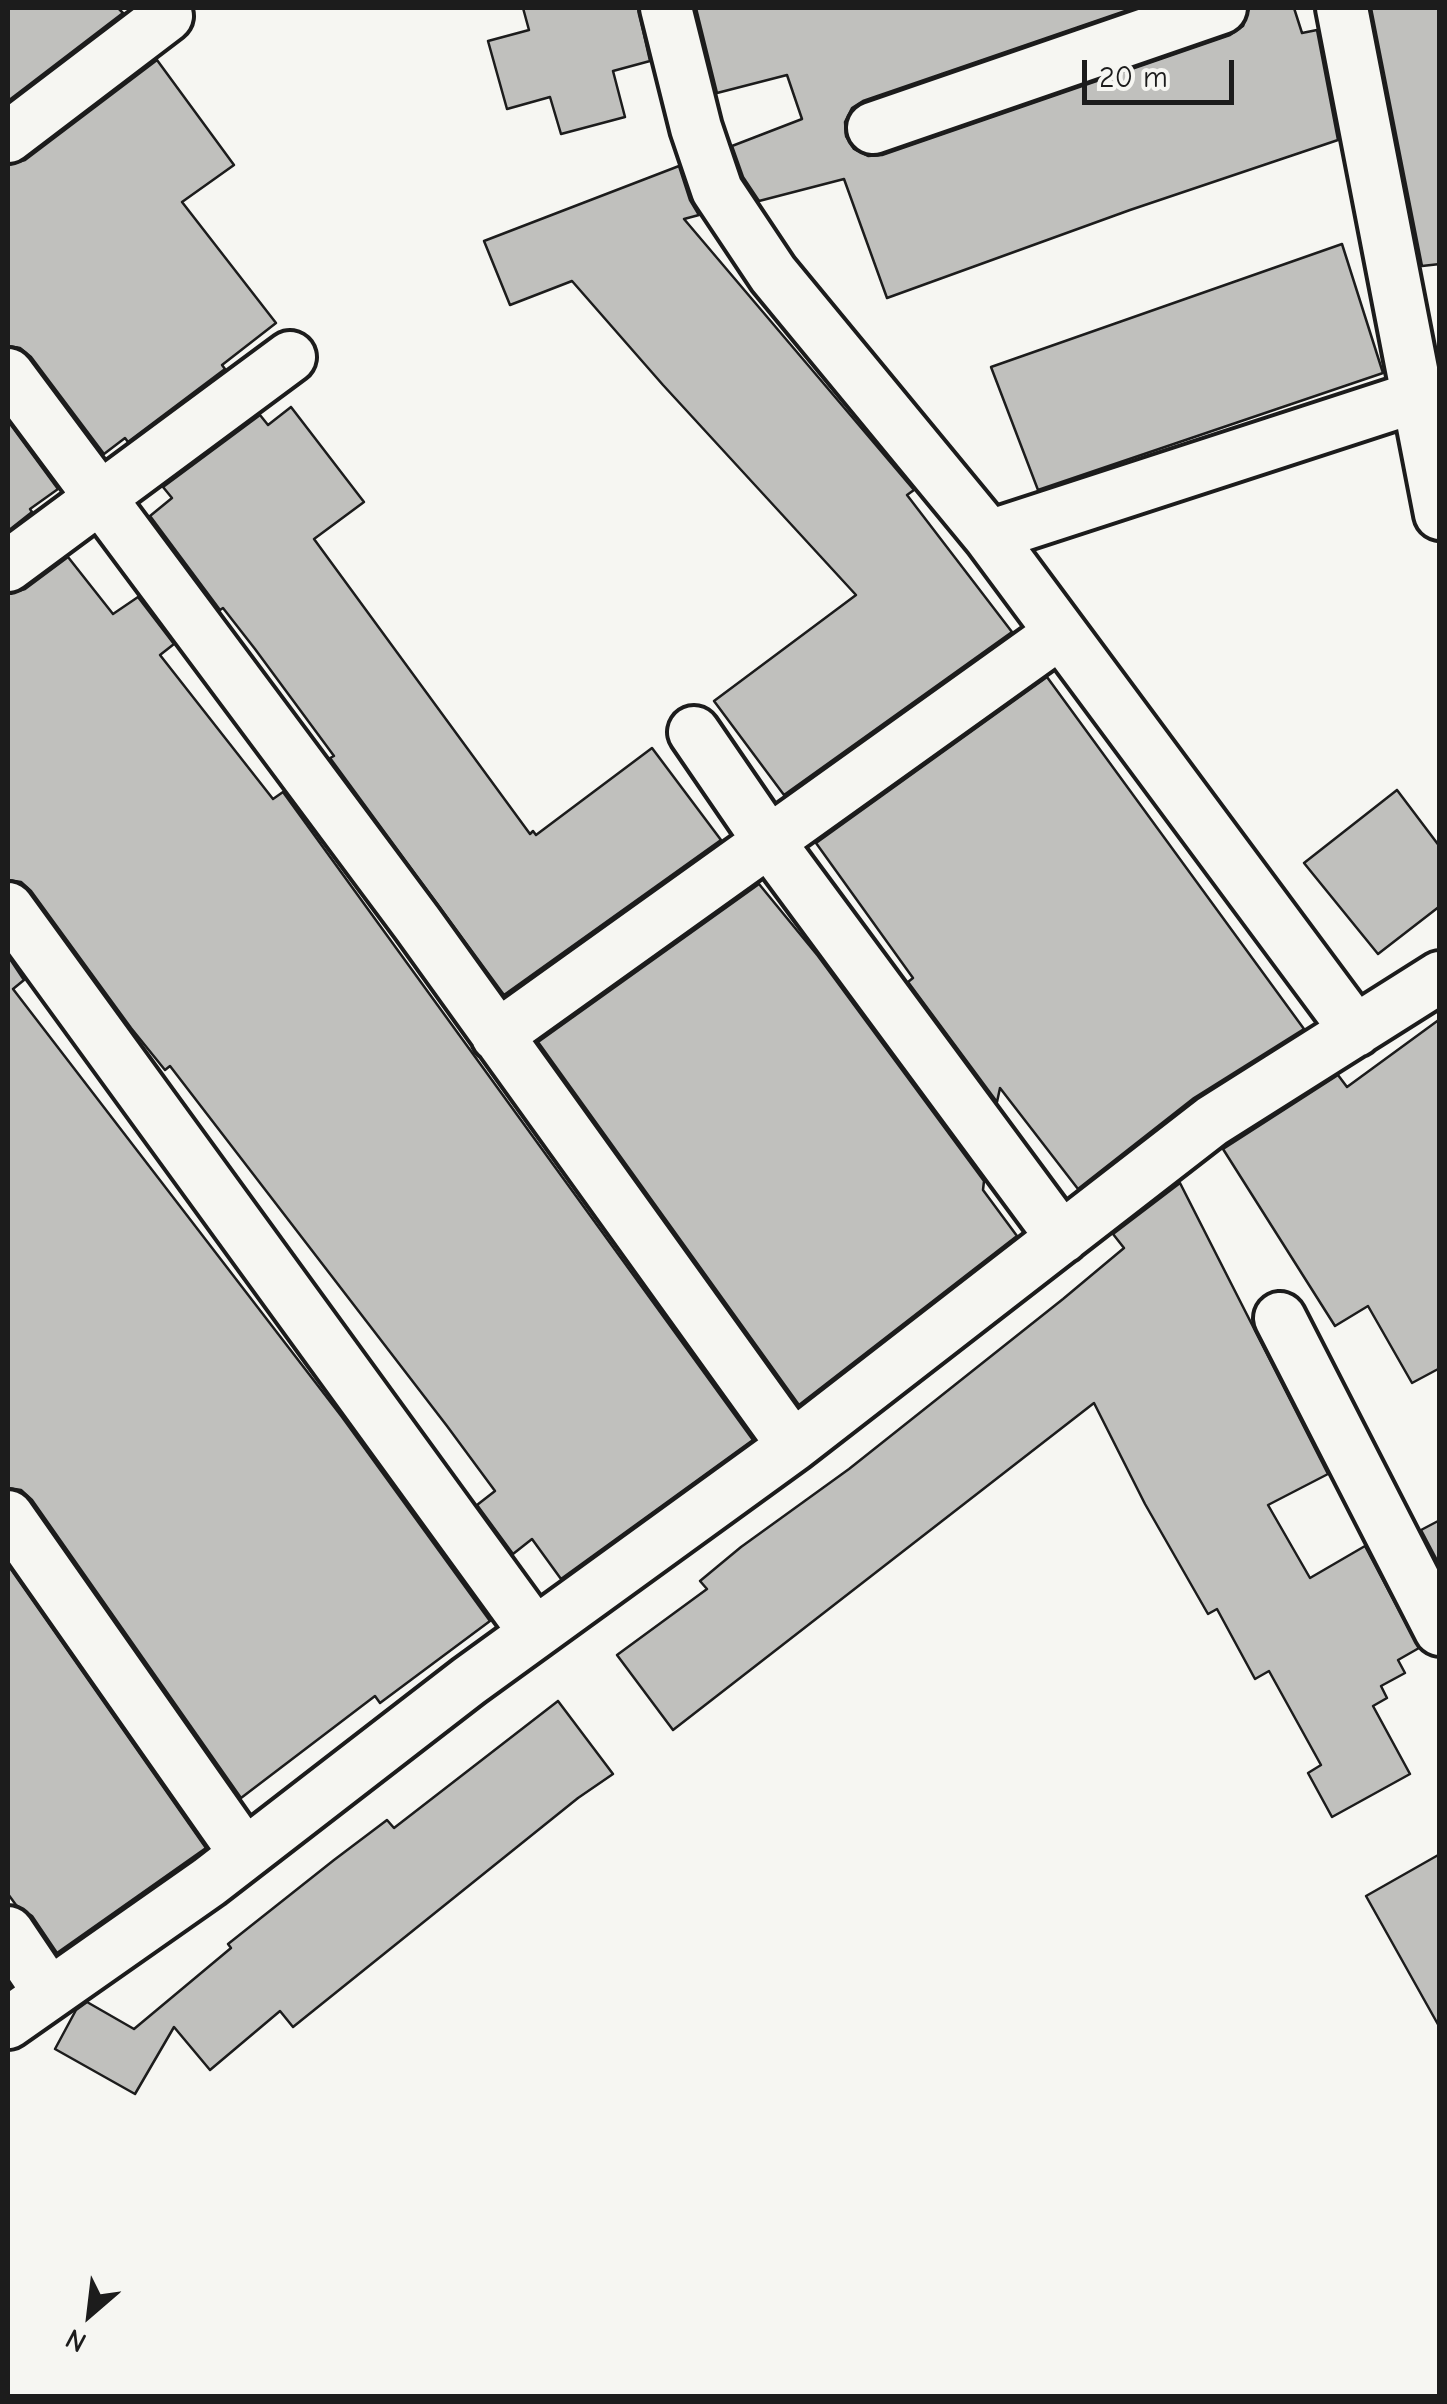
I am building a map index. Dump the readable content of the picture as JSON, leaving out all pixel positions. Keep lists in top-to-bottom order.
{
  "scale_bar": "20 m",
  "north": "bottom left"
}
